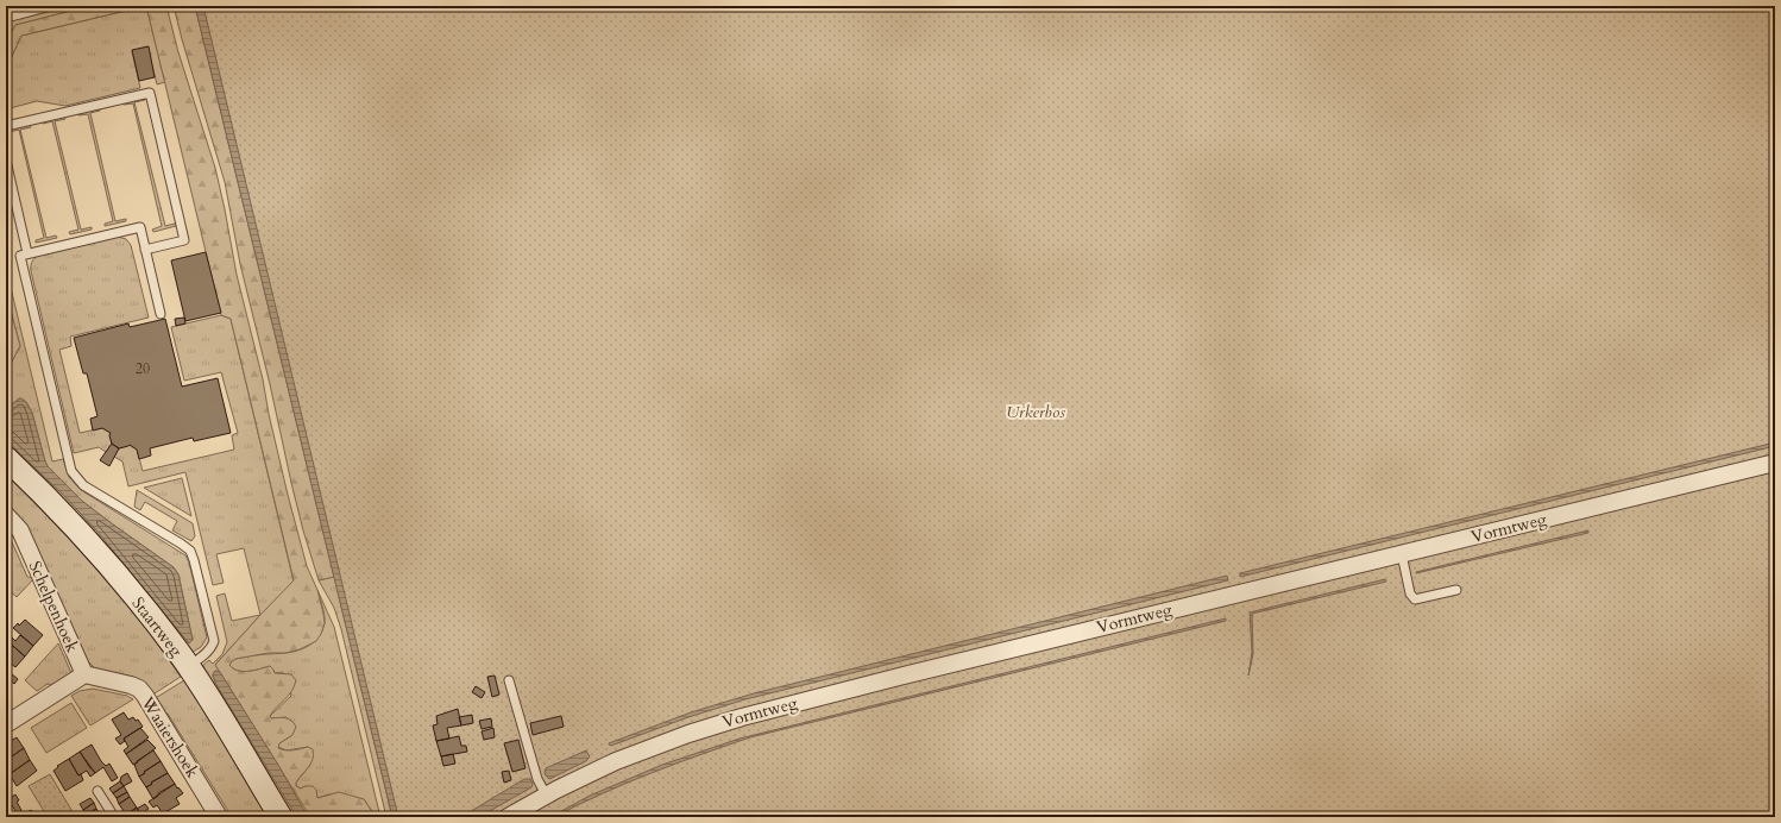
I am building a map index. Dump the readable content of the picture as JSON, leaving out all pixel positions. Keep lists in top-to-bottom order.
{
  "streets": {
    "main road": ["Staartweg"],
    "street": ["Vormtweg", "Schelpenhoek", "Waaiershoek"]
  },
  "crossings": [
    ["Schelpenhoek", "Waaiershoek"]
  ],
  "parks": ["Urkerbos"],
  "house_numbers": ["20"]
}
